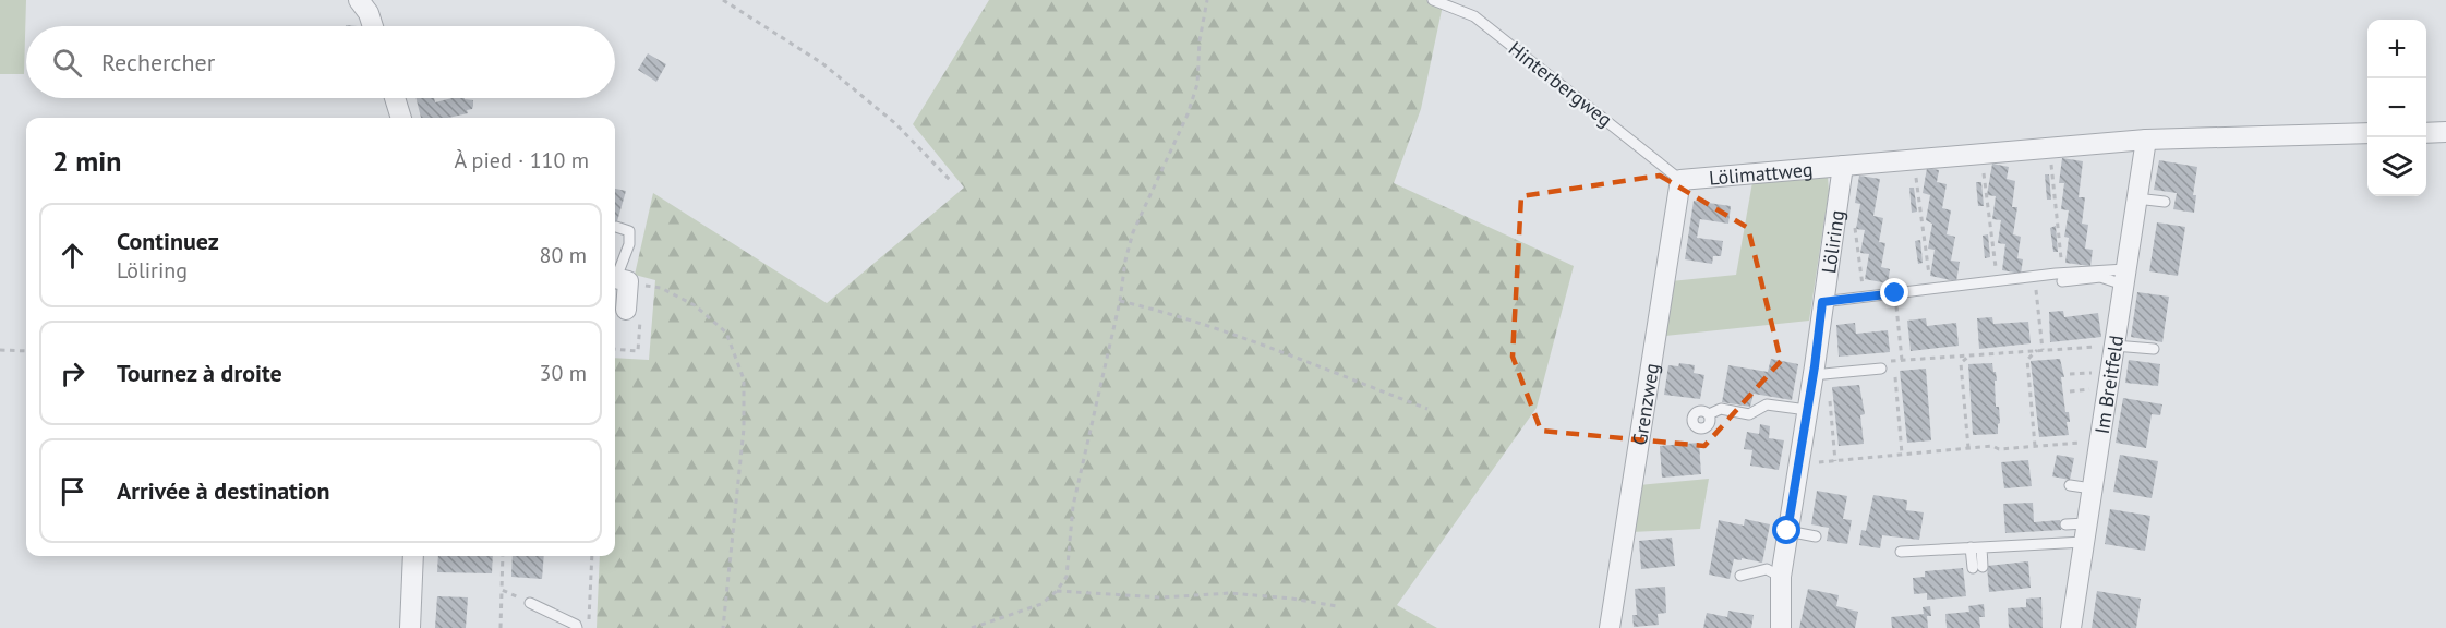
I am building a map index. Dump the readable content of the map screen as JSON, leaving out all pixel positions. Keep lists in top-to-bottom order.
{
  "streets": {
    "street": [
      "Lölimattweg",
      "Löliring",
      "Im Breitfeld",
      "Grenzweg"
    ],
    "lane": ["Hinterbergweg"]
  },
  "crossings": [
    ["Hinterbergweg", "Lölimattweg"],
    ["Hinterbergweg", "Grenzweg"],
    ["Lölimattweg", "Löliring"],
    ["Lölimattweg", "Im Breitfeld"],
    ["Lölimattweg", "Grenzweg"]
  ],
  "page": {
    "map_buttons": ["+", "−"],
    "search": "Rechercher",
    "heading": ["2 min", "À pied · 110 m"],
    "list": [
      ["Continuez", "Löliring", "80 m"],
      ["Tournez à droite", "30 m"],
      "Arrivée à destination"
    ]
  }
}
